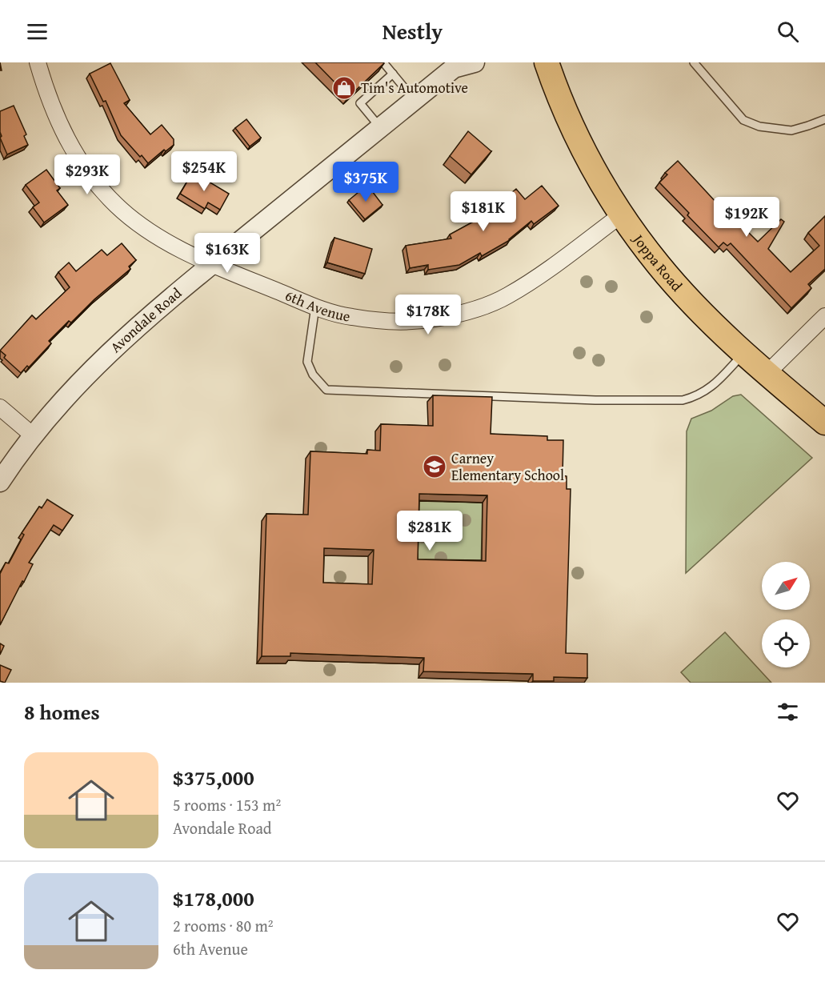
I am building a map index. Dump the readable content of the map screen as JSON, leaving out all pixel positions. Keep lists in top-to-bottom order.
{
  "streets": {
    "main road": ["Joppa Road"],
    "street": ["6th Avenue", "Avondale Road"]
  },
  "crossings": [
    ["Joppa Road", "6th Avenue"],
    ["6th Avenue", "Avondale Road"]
  ],
  "places": {
    "shop": ["Tim's Automotive"],
    "school or university": ["Carney Elementary School"]
  },
  "north": "top right",
  "page": {
    "header": "Nestly",
    "price": [
      "$254K",
      "$293K",
      "$375K",
      "$181K",
      "$192K",
      "$163K",
      "$178K",
      "$281K"
    ],
    "heading": "8 homes",
    "list": [
      {
        "name": "$375,000",
        "note": "5 rooms · 153 m² · Avondale Road"
      },
      {
        "name": "$178,000",
        "note": "2 rooms · 80 m² · 6th Avenue"
      }
    ]
  }
}
